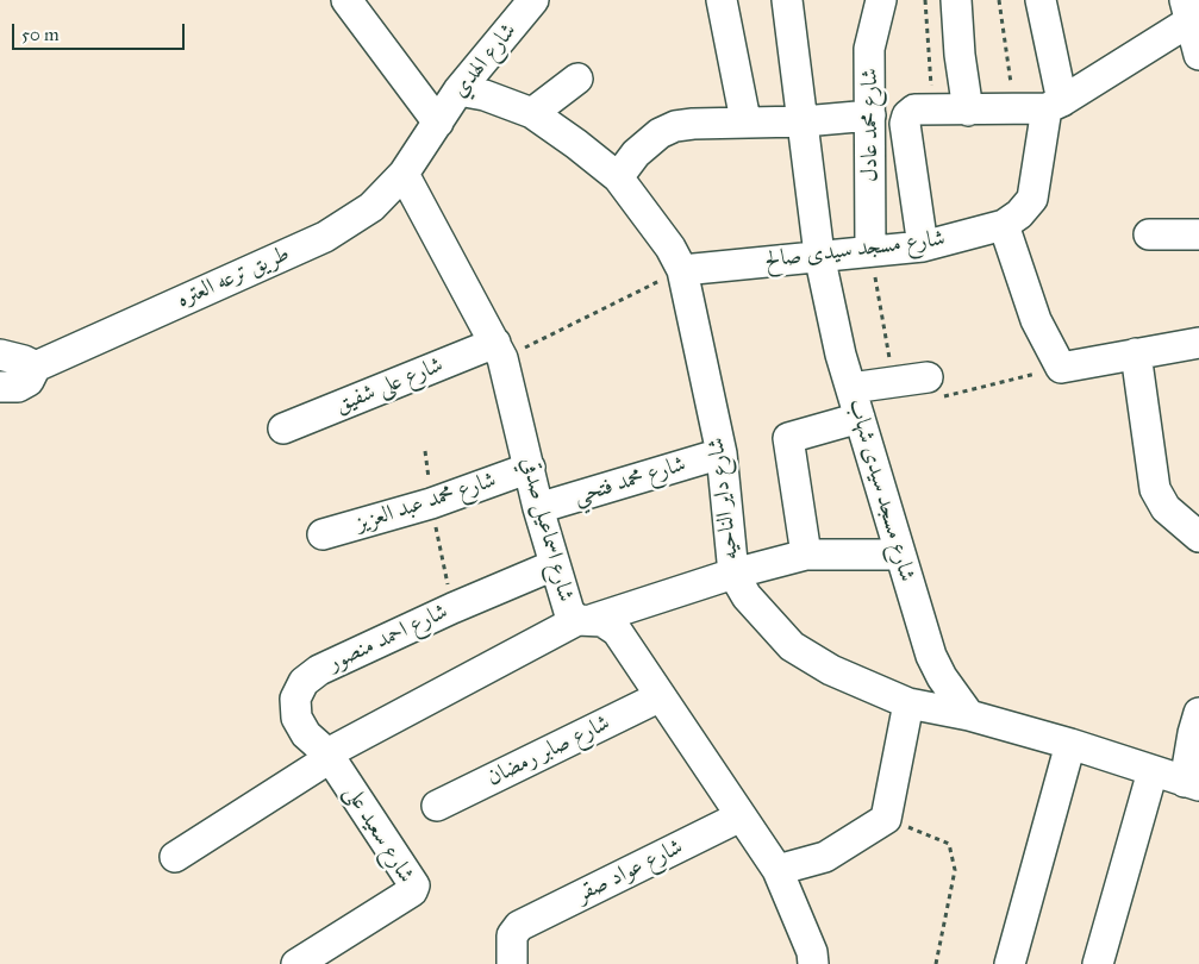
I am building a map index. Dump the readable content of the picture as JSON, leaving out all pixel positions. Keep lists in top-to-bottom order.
{
  "streets": {
    "street": [
      "شارع الهدي",
      "شارع محمد عادل",
      "شارع مسجد سيدى صالح",
      "طريق ترعه العتره",
      "شارع على شفيق",
      "شارع محمد فتحي",
      "شارع مسجد سيدى شهاب",
      "شارع داير الناحيه",
      "شارع محمد عبد العزيز",
      "شارع اسماعيل صدقي",
      "شارع احمد منصور",
      "شارع صابر رمضان",
      "شارع سعيد على",
      "شارع عواد صقر"
    ]
  },
  "crossings": [
    ["شارع الهدي", "طريق ترعه العتره"],
    ["شارع الهدي", "شارع داير الناحيه"],
    ["شارع محمد عادل", "شارع مسجد سيدى صالح"],
    ["شارع مسجد سيدى صالح", "شارع مسجد سيدى شهاب"],
    ["شارع مسجد سيدى صالح", "شارع داير الناحيه"],
    ["طريق ترعه العتره", "شارع اسماعيل صدقي"],
    ["شارع على شفيق", "شارع اسماعيل صدقي"],
    ["شارع محمد فتحي", "شارع داير الناحيه"],
    ["شارع محمد فتحي", "شارع اسماعيل صدقي"],
    ["شارع مسجد سيدى شهاب", "شارع داير الناحيه"],
    ["شارع محمد عبد العزيز", "شارع اسماعيل صدقي"],
    ["شارع اسماعيل صدقي", "شارع احمد منصور"],
    ["شارع اسماعيل صدقي", "شارع صابر رمضان"],
    ["شارع اسماعيل صدقي", "شارع عواد صقر"],
    ["شارع احمد منصور", "شارع سعيد على"]
  ],
  "scale_bar": "50 m"
}
